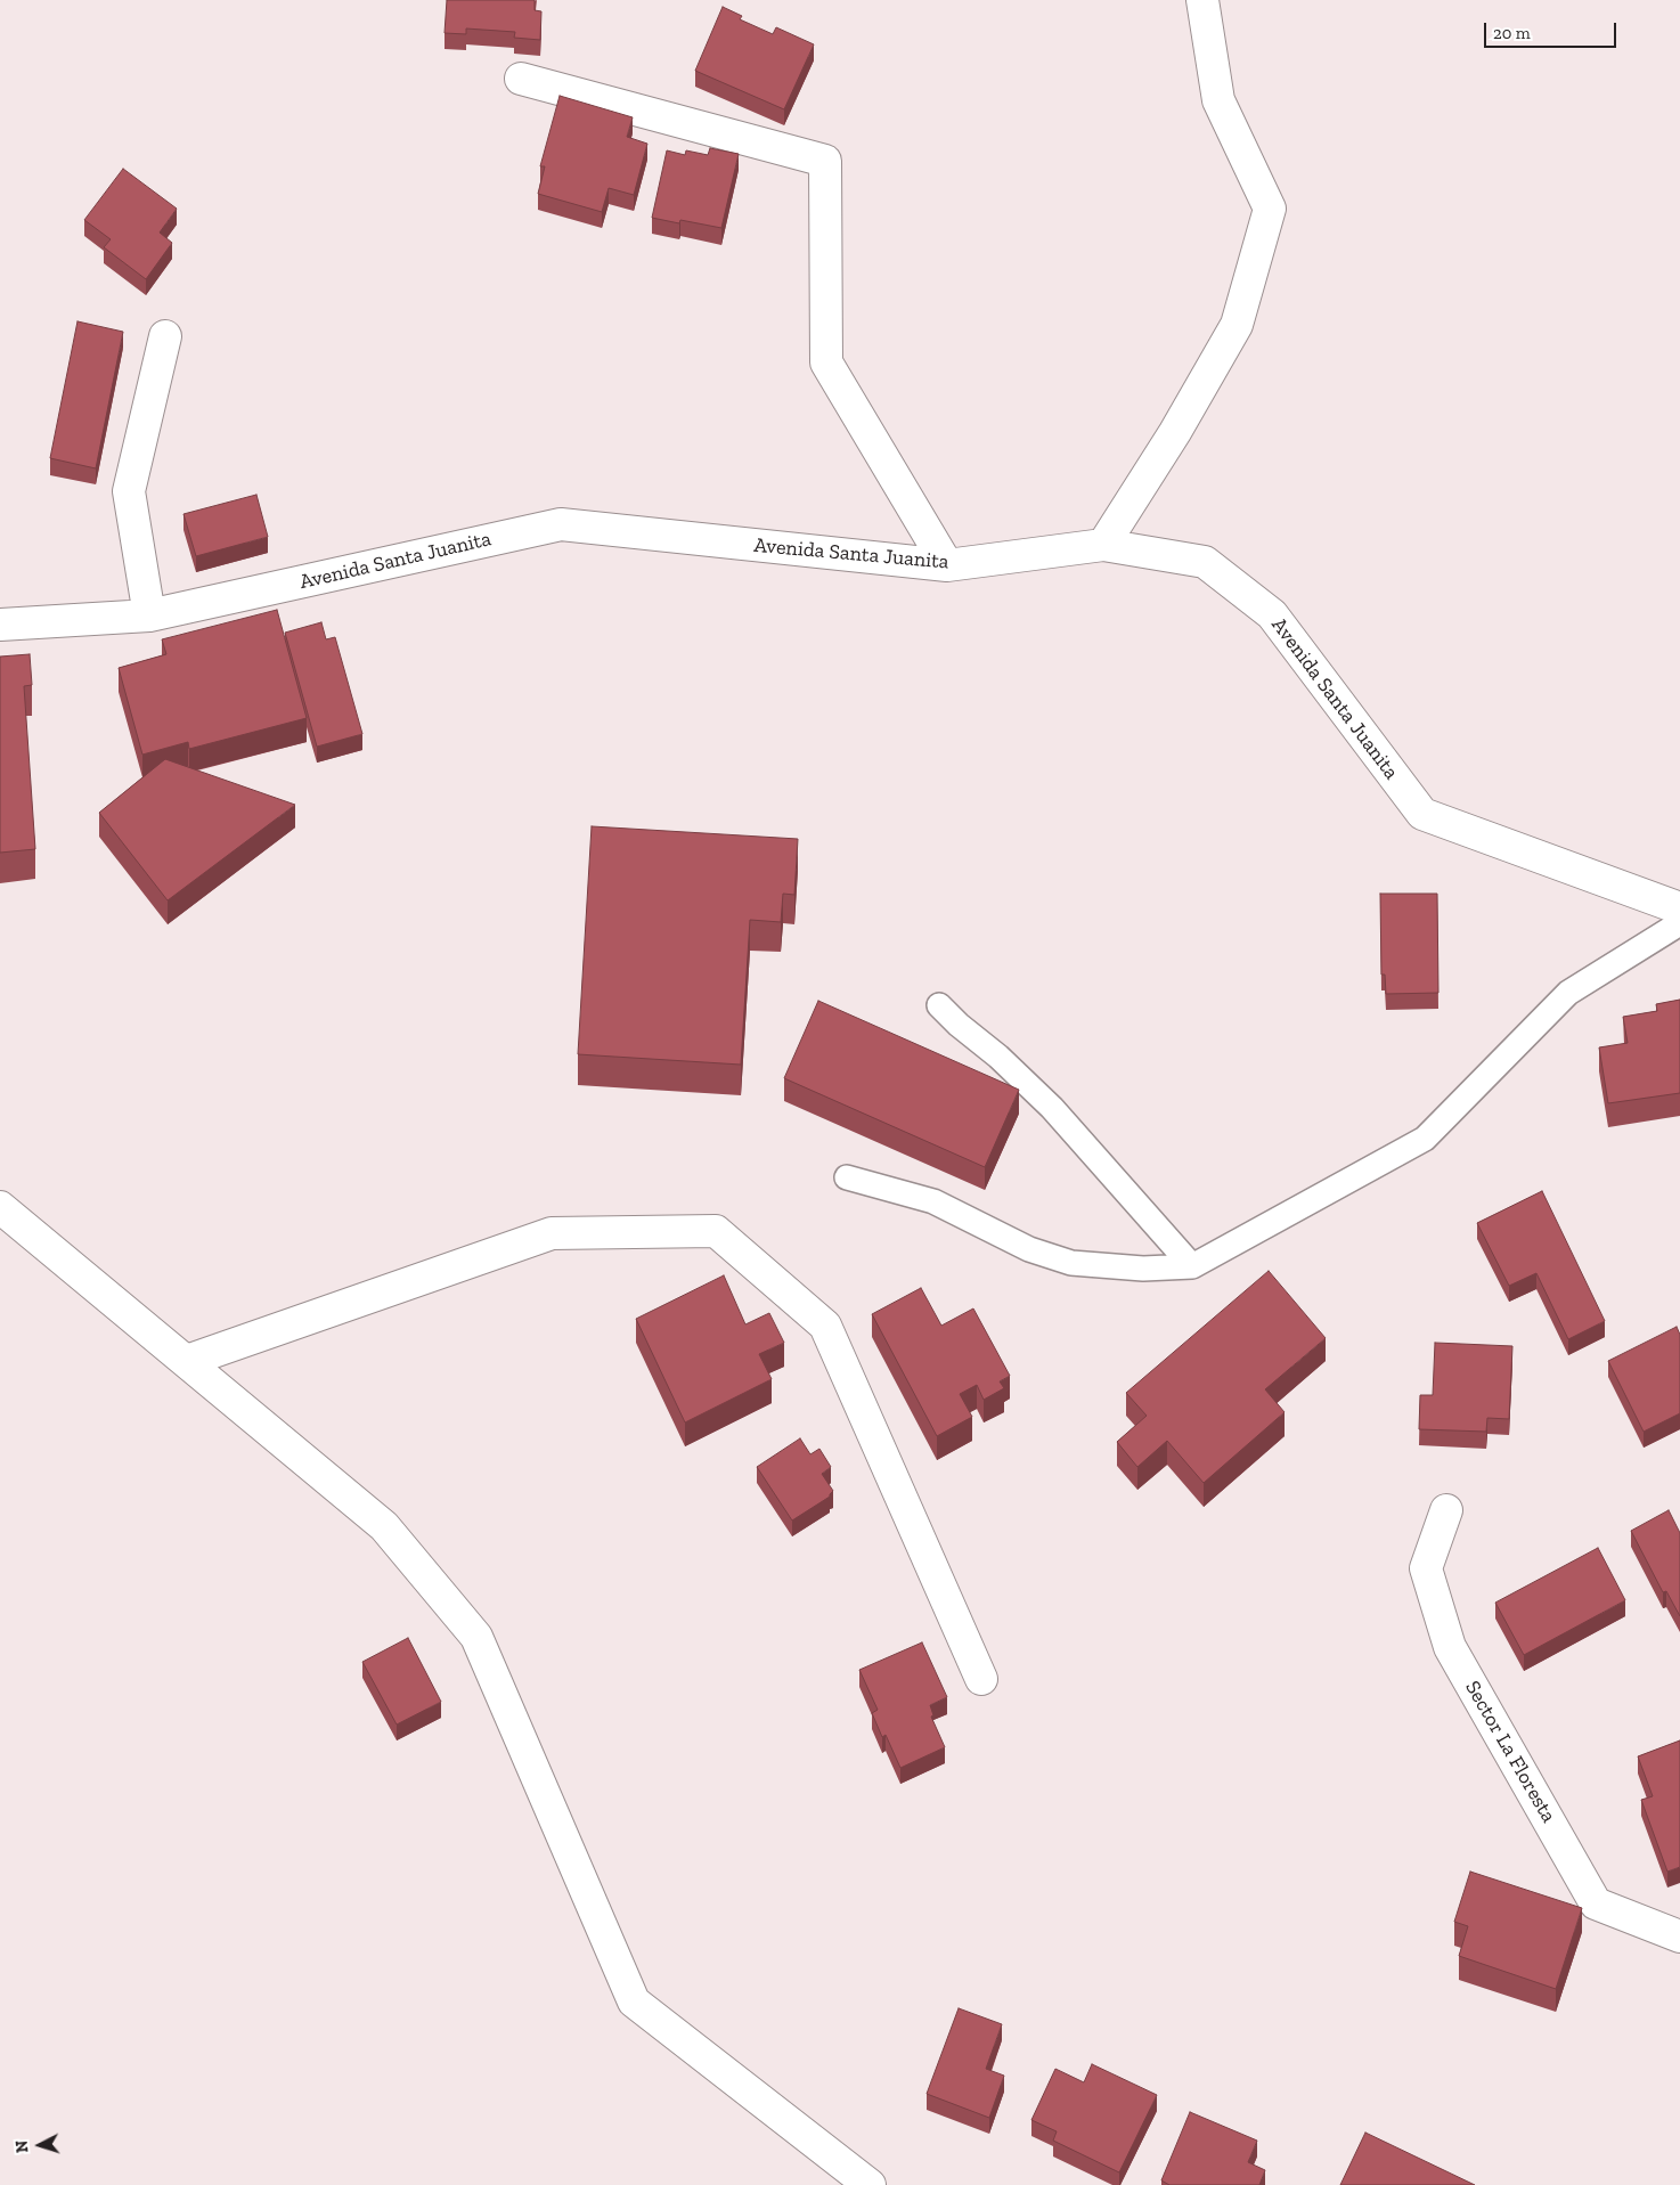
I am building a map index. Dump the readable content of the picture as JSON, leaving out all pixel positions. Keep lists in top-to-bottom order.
{
  "streets": {
    "street": ["Avenida Santa Juanita", "Sector La Floresta"]
  },
  "scale_bar": "20 m",
  "north": "left"
}
